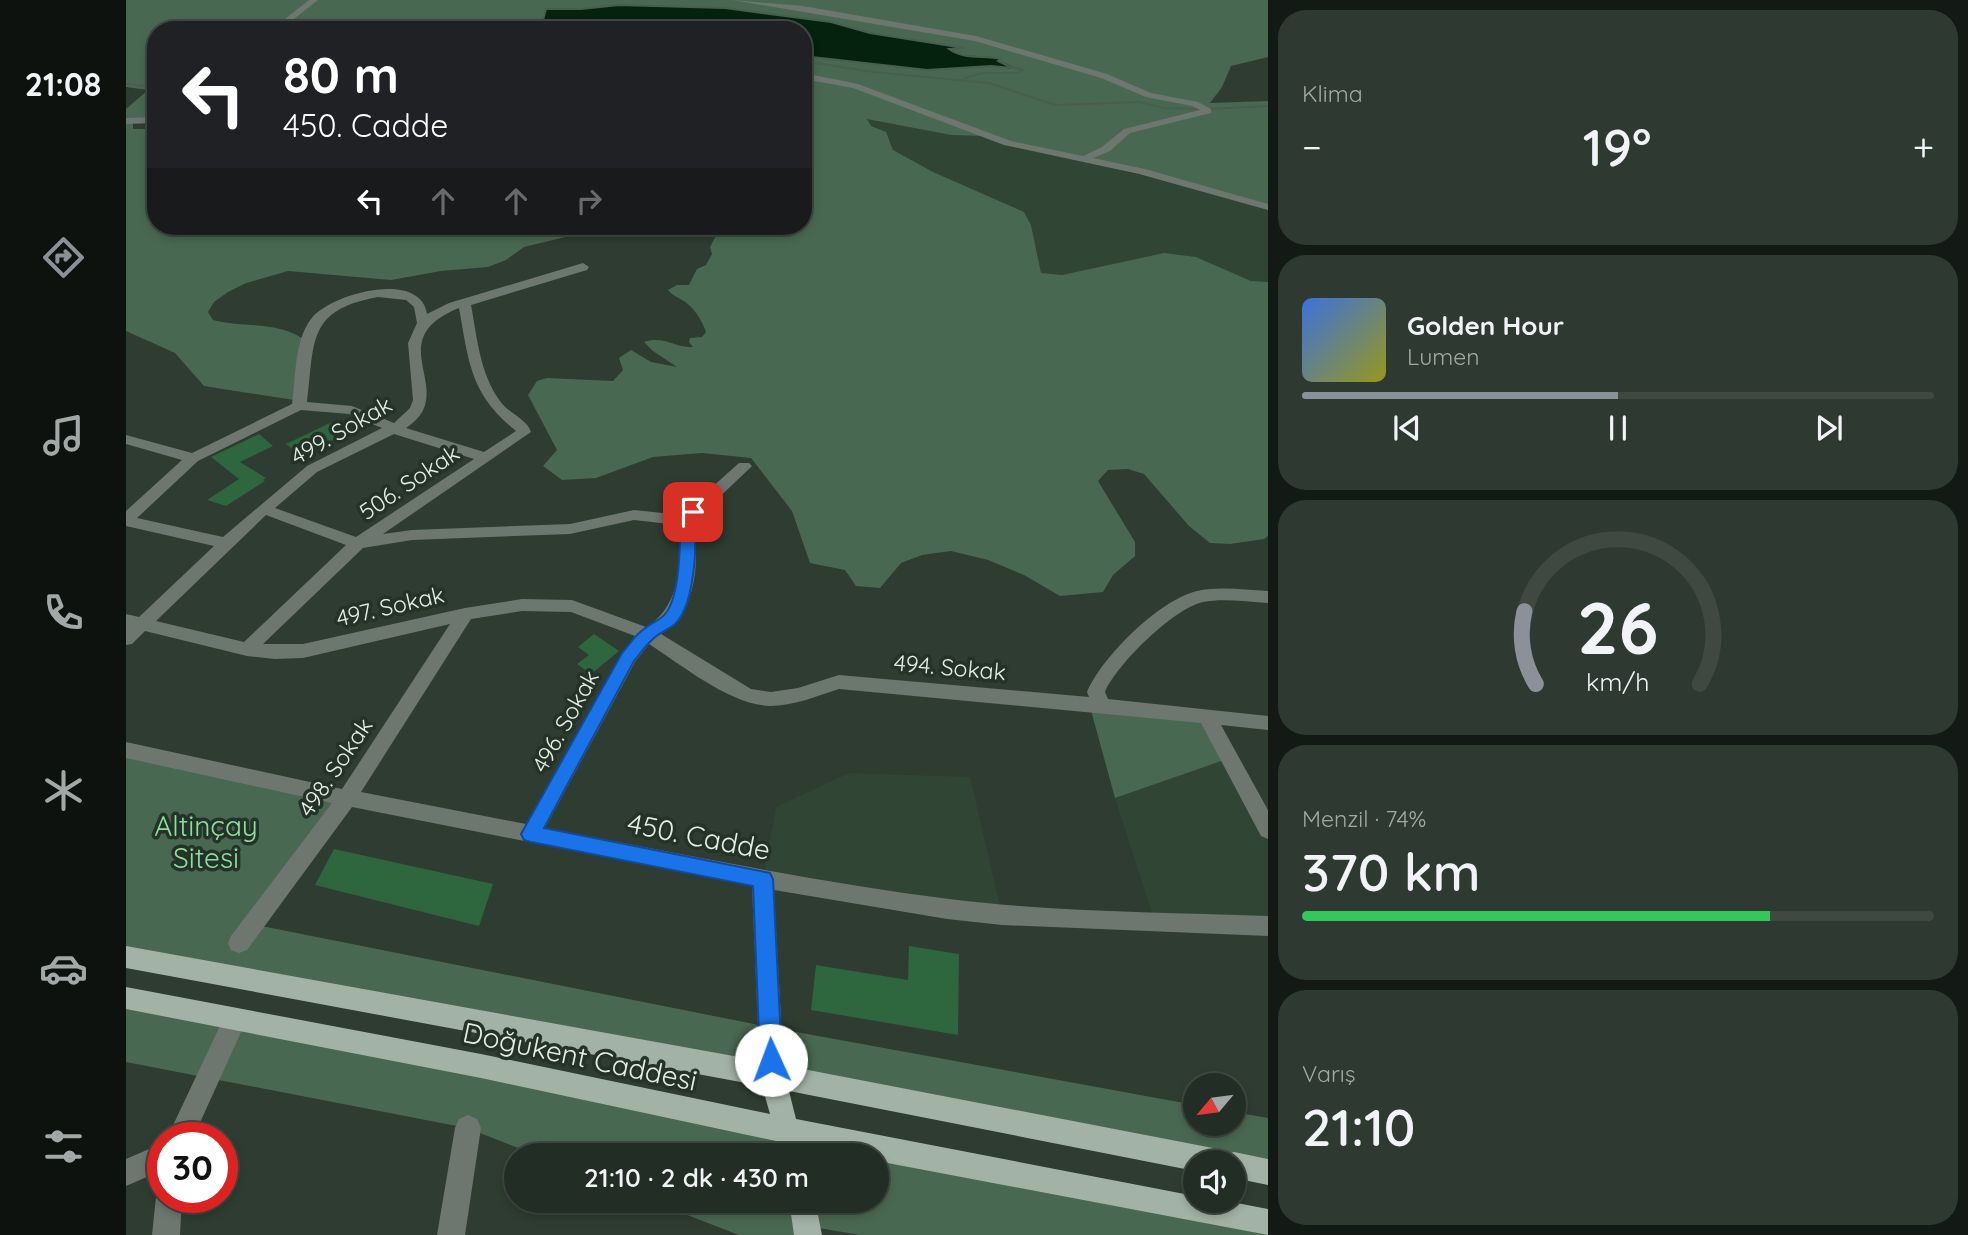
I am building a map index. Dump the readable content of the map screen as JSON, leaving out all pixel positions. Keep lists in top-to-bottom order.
{
  "streets": {
    "main road": ["Doğukent Caddesi"],
    "street": [
      "499. Sokak",
      "506. Sokak",
      "497. Sokak",
      "494. Sokak",
      "496. Sokak",
      "498. Sokak",
      "450. Cadde"
    ]
  },
  "crossings": [
    ["499. Sokak", "506. Sokak"],
    ["499. Sokak", "497. Sokak"],
    ["506. Sokak", "497. Sokak"],
    ["497. Sokak", "494. Sokak"],
    ["497. Sokak", "496. Sokak"],
    ["497. Sokak", "498. Sokak"],
    ["494. Sokak", "496. Sokak"],
    ["496. Sokak", "450. Cadde"],
    ["498. Sokak", "450. Cadde"]
  ],
  "parks": ["Altinçay Sitesi"],
  "north": "bottom left",
  "page": {
    "tabs": "21:08",
    "tile": [
      "Klima",
      ["Menzil · 74%", "370 km"],
      ["Varış", "21:10"]
    ],
    "turn": ["80 m", "450. Cadde"],
    "heat": ["−", "19°", "+"],
    "song": ["Golden Hour", "Lumen"],
    "limit": "30",
    "trip": "21:10 · 2 dk · 430 m",
    "gauge": ["26", "km/h"]
  }
}
